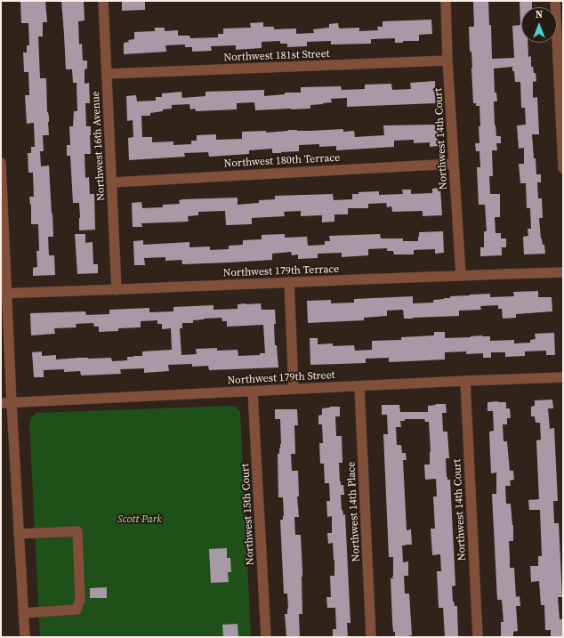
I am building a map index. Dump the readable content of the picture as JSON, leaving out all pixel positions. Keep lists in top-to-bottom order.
{
  "streets": {
    "street": [
      "Northwest 181st Street",
      "Northwest 14th Court",
      "Northwest 16th Avenue",
      "Northwest 180th Terrace",
      "Northwest 179th Terrace",
      "Northwest 179th Street",
      "Northwest 14th Place",
      "Northwest 15th Court"
    ]
  },
  "crossings": [
    ["Northwest 181st Street", "Northwest 14th Court"],
    ["Northwest 181st Street", "Northwest 16th Avenue"],
    ["Northwest 14th Court", "Northwest 180th Terrace"],
    ["Northwest 14th Court", "Northwest 179th Terrace"],
    ["Northwest 14th Court", "Northwest 179th Street"],
    ["Northwest 16th Avenue", "Northwest 180th Terrace"],
    ["Northwest 16th Avenue", "Northwest 179th Terrace"],
    ["Northwest 179th Street", "Northwest 14th Place"],
    ["Northwest 179th Street", "Northwest 15th Court"]
  ],
  "parks": ["Scott Park"],
  "north": "top"
}
